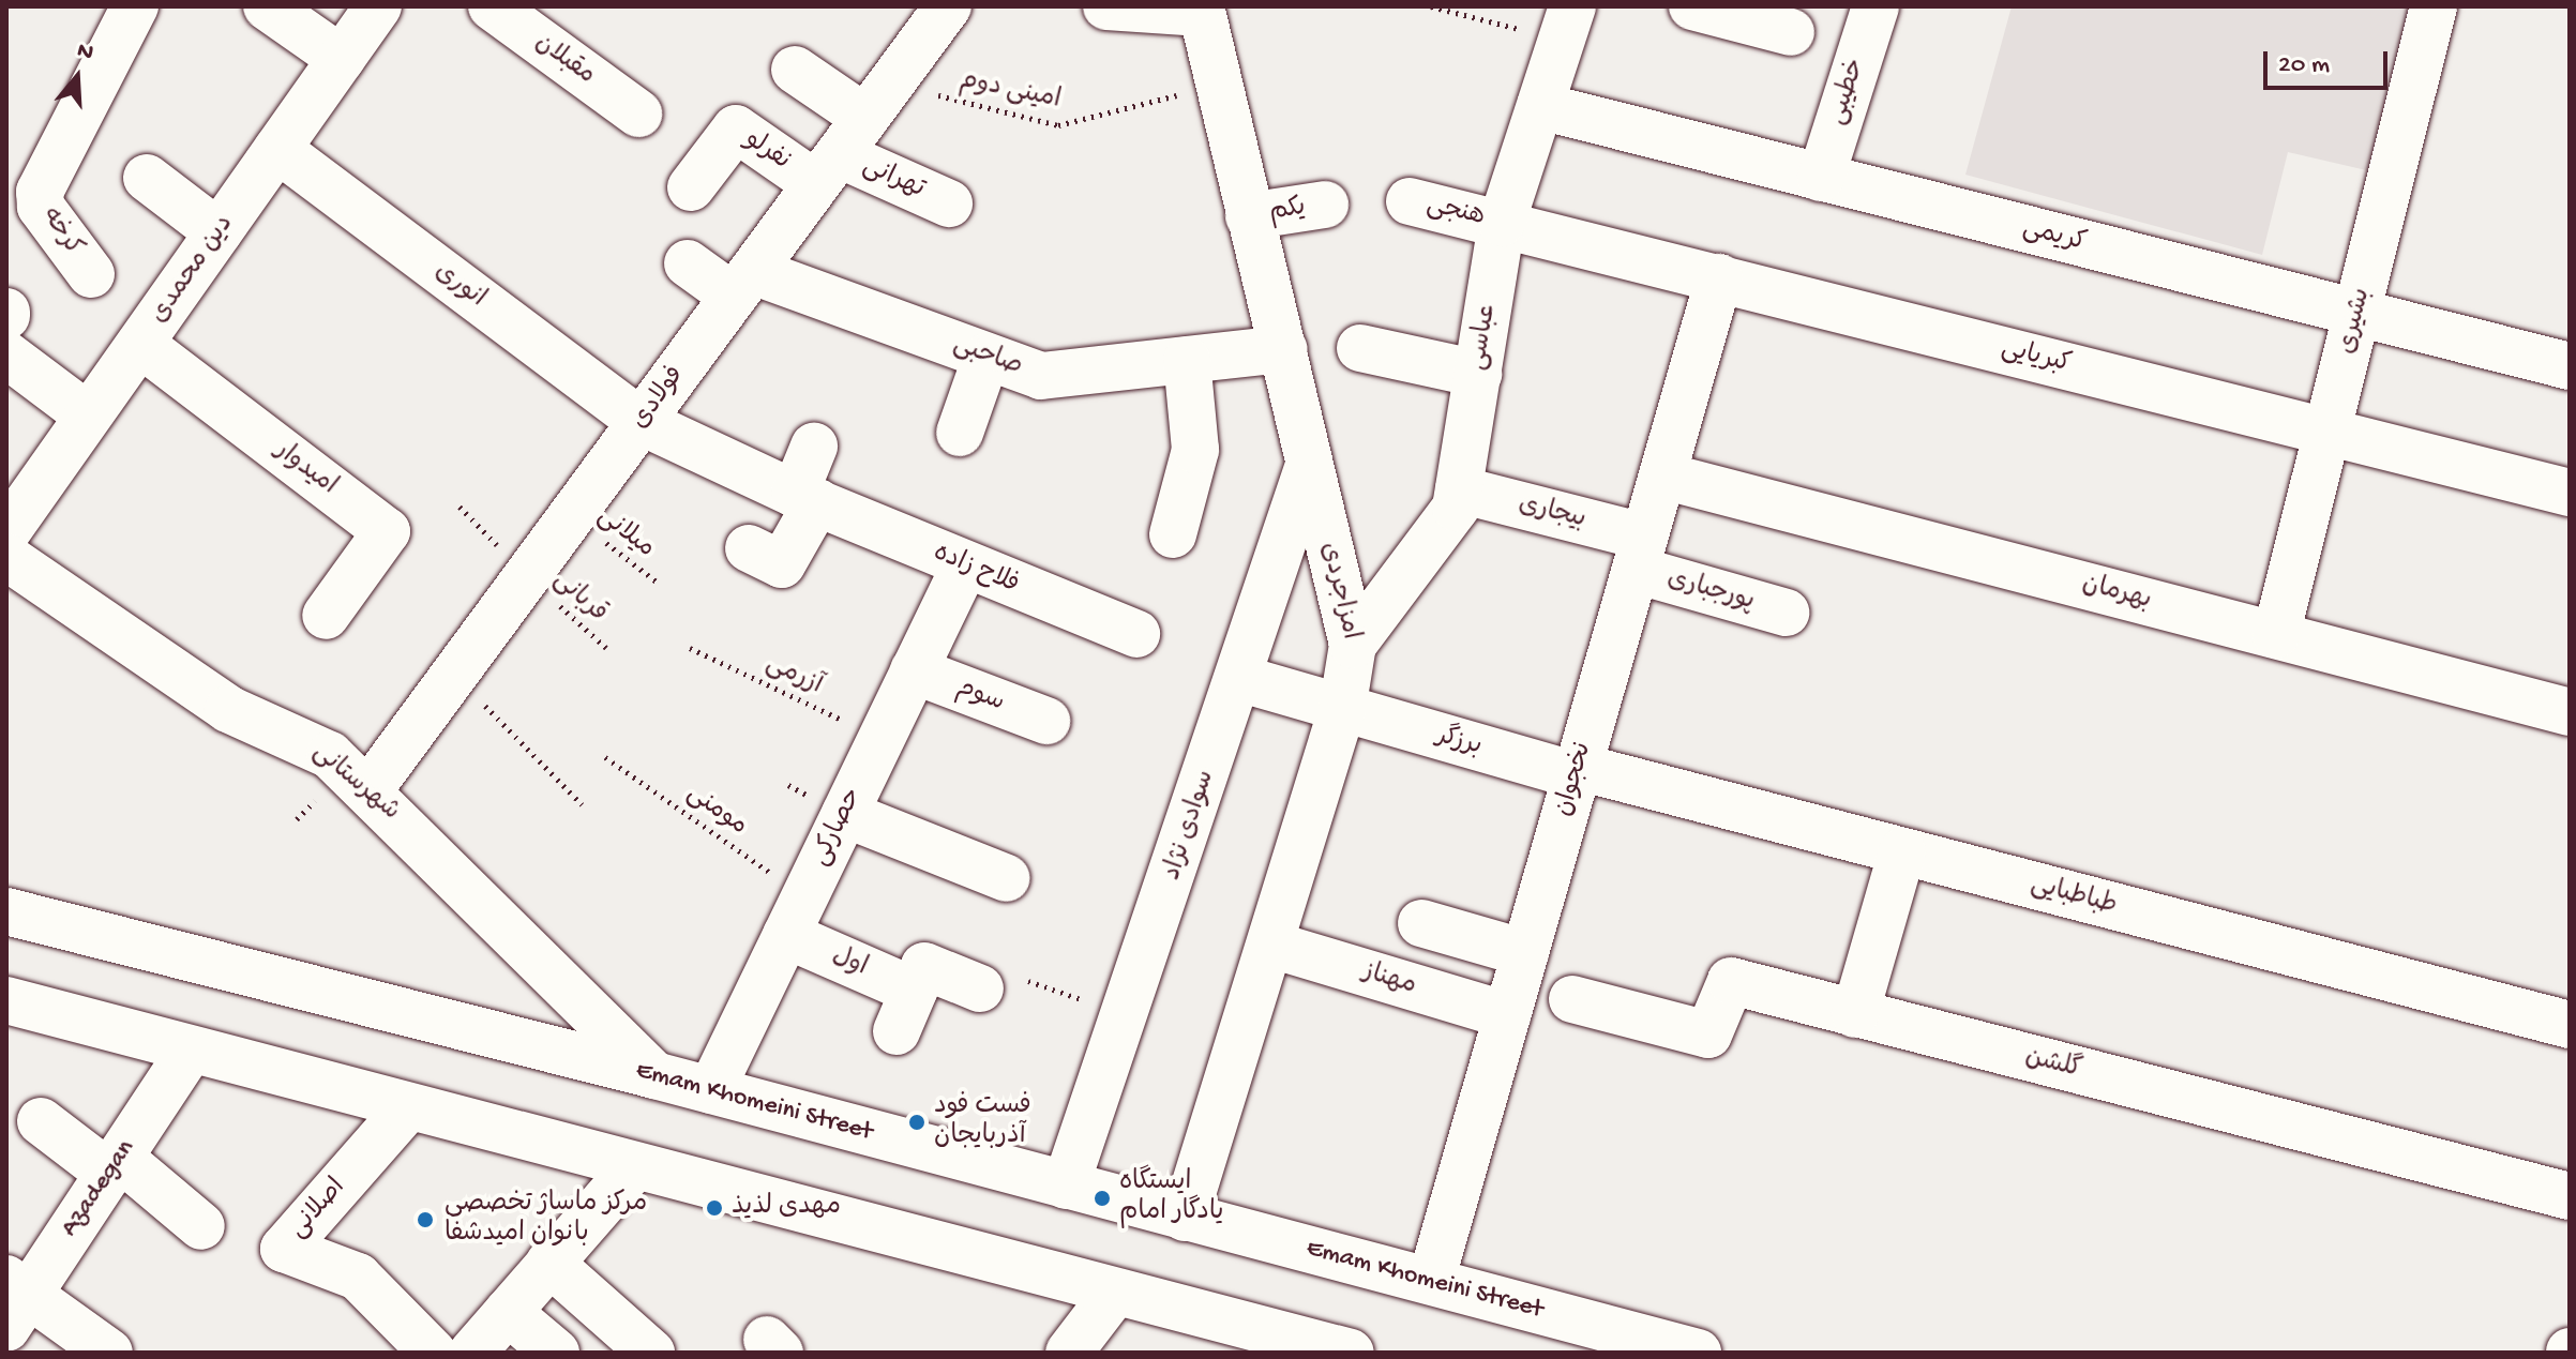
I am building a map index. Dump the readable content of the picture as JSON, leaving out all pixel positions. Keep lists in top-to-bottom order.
{
  "streets": {
    "street": [
      "مقبلان",
      "خطیبی",
      "نفرلو",
      "تهرانی",
      "یکم",
      "هنجی",
      "کرخه",
      "کریمی",
      "دین محمدی",
      "انوری",
      "بشیری",
      "عباسی",
      "صاحبی",
      "کبریایی",
      "فولادی",
      "امیدوار",
      "بیجاری",
      "فلاح زاده",
      "امزاجردی",
      "پورجباری",
      "بهرمان",
      "سوم",
      "برزگر",
      "نخجوان",
      "شهرستانی",
      "سوادی نژاد",
      "حصارکی",
      "طباطبایی",
      "اول",
      "مهناز",
      "گلشن",
      "Emam Khomeini Street",
      "Azadegan",
      "اصلانی"
    ],
    "path": [
      "امینی دوم",
      "میلانی",
      "قربانی",
      "آزرمی",
      "مومنی"
    ]
  },
  "crossings": [
    ["امینی دوم", "نفرلو"],
    ["امینی دوم", "تهرانی"],
    ["امینی دوم", "فولادی"],
    ["امینی دوم", "امزاجردی"],
    ["خطیبی", "کریمی"],
    ["نفرلو", "تهرانی"],
    ["نفرلو", "فولادی"],
    ["تهرانی", "فولادی"],
    ["یکم", "امزاجردی"],
    ["هنجی", "عباسی"],
    ["هنجی", "کبریایی"],
    ["کریمی", "بشیری"],
    ["کریمی", "عباسی"],
    ["دین محمدی", "انوری"],
    ["دین محمدی", "امیدوار"],
    ["انوری", "فولادی"],
    ["انوری", "فلاح زاده"],
    ["بشیری", "کبریایی"],
    ["بشیری", "بهرمان"],
    ["عباسی", "کبریایی"],
    ["عباسی", "بیجاری"],
    ["عباسی", "امزاجردی"],
    ["صاحبی", "فولادی"],
    ["صاحبی", "امزاجردی"],
    ["کبریایی", "نخجوان"],
    ["فولادی", "میلانی"],
    ["فولادی", "فلاح زاده"],
    ["فولادی", "قربانی"],
    ["فولادی", "شهرستانی"],
    ["بیجاری", "پورجباری"],
    ["بیجاری", "نخجوان"],
    ["فلاح زاده", "حصارکی"],
    ["امزاجردی", "برزگر"],
    ["امزاجردی", "سوادی نژاد"],
    ["امزاجردی", "مهناز"],
    ["امزاجردی", "Emam Khomeini Street"],
    ["پورجباری", "نخجوان"],
    ["بهرمان", "نخجوان"],
    ["آزرمی", "حصارکی"],
    ["سوم", "حصارکی"],
    ["برزگر", "نخجوان"],
    ["برزگر", "طباطبایی"],
    ["نخجوان", "طباطبایی"],
    ["نخجوان", "مهناز"],
    ["نخجوان", "Emam Khomeini Street"],
    ["شهرستانی", "Emam Khomeini Street"],
    ["مومنی", "حصارکی"],
    ["مومنی", "اول"],
    ["سوادی نژاد", "Emam Khomeini Street"],
    ["حصارکی", "اول"],
    ["حصارکی", "Emam Khomeini Street"]
  ],
  "places": [
    "فست فود آذربایجان",
    "ایستگاه یادگار امام",
    "مهدی لذیذ",
    "مرکز ماساژ تخصصی بانوان امیدشفا"
  ],
  "scale_bar": "20 m",
  "north": "top"
}
